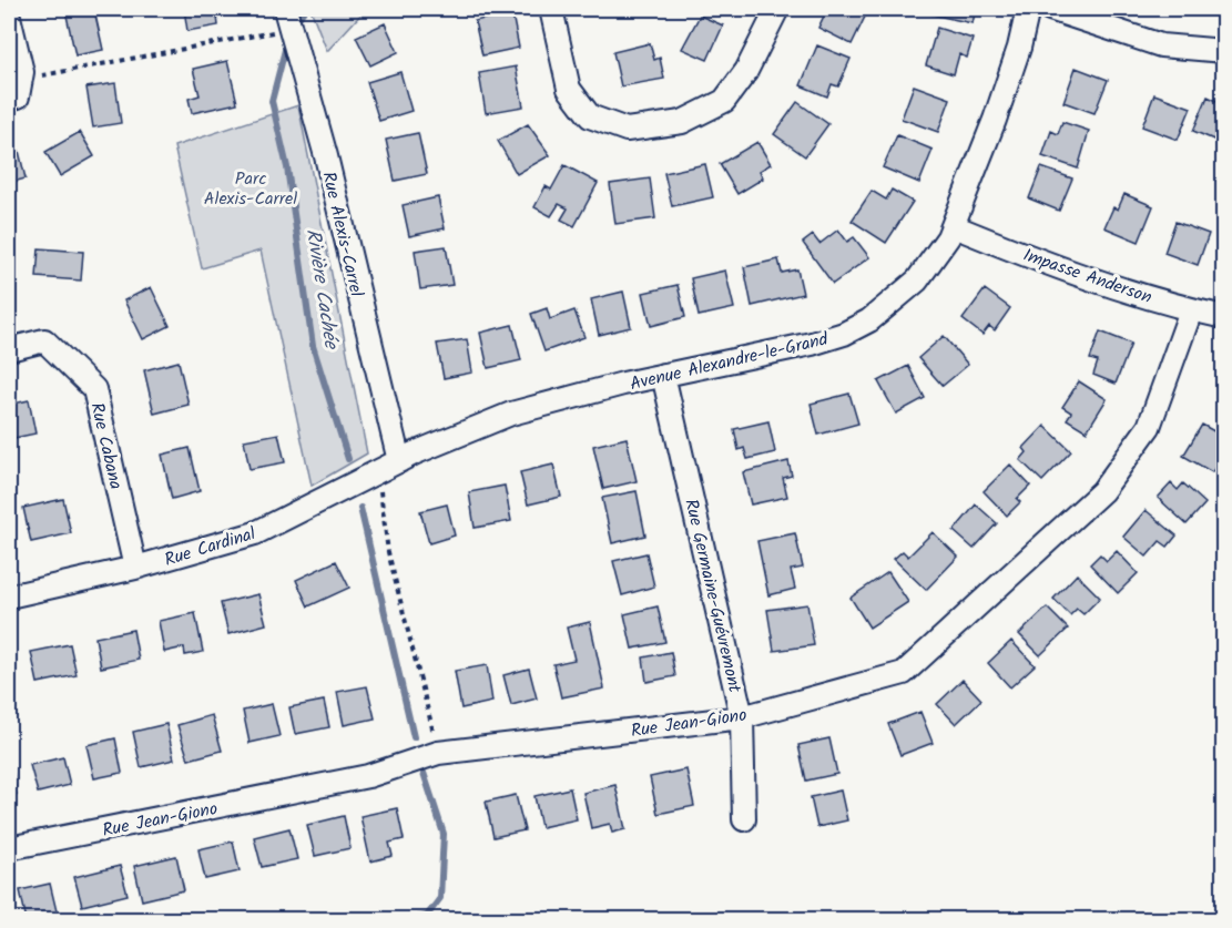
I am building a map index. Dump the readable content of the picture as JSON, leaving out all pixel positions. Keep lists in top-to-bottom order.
{
  "streets": {
    "street": [
      "Rue Alexis-Carrel",
      "Impasse Anderson",
      "Avenue Alexandre-le-Grand",
      "Rue Cabana",
      "Rue Cardinal",
      "Rue Germaine-Guévremont",
      "Rue Jean-Giono"
    ]
  },
  "crossings": [
    ["Rue Alexis-Carrel", "Avenue Alexandre-le-Grand"],
    ["Rue Alexis-Carrel", "Rue Cardinal"],
    ["Impasse Anderson", "Avenue Alexandre-le-Grand"],
    ["Impasse Anderson", "Rue Jean-Giono"],
    ["Avenue Alexandre-le-Grand", "Rue Cardinal"],
    ["Avenue Alexandre-le-Grand", "Rue Germaine-Guévremont"],
    ["Rue Cabana", "Rue Cardinal"],
    ["Rue Germaine-Guévremont", "Rue Jean-Giono"]
  ],
  "water": ["Rivière Cachée"],
  "parks": ["Parc Alexis-Carrel"]
}
